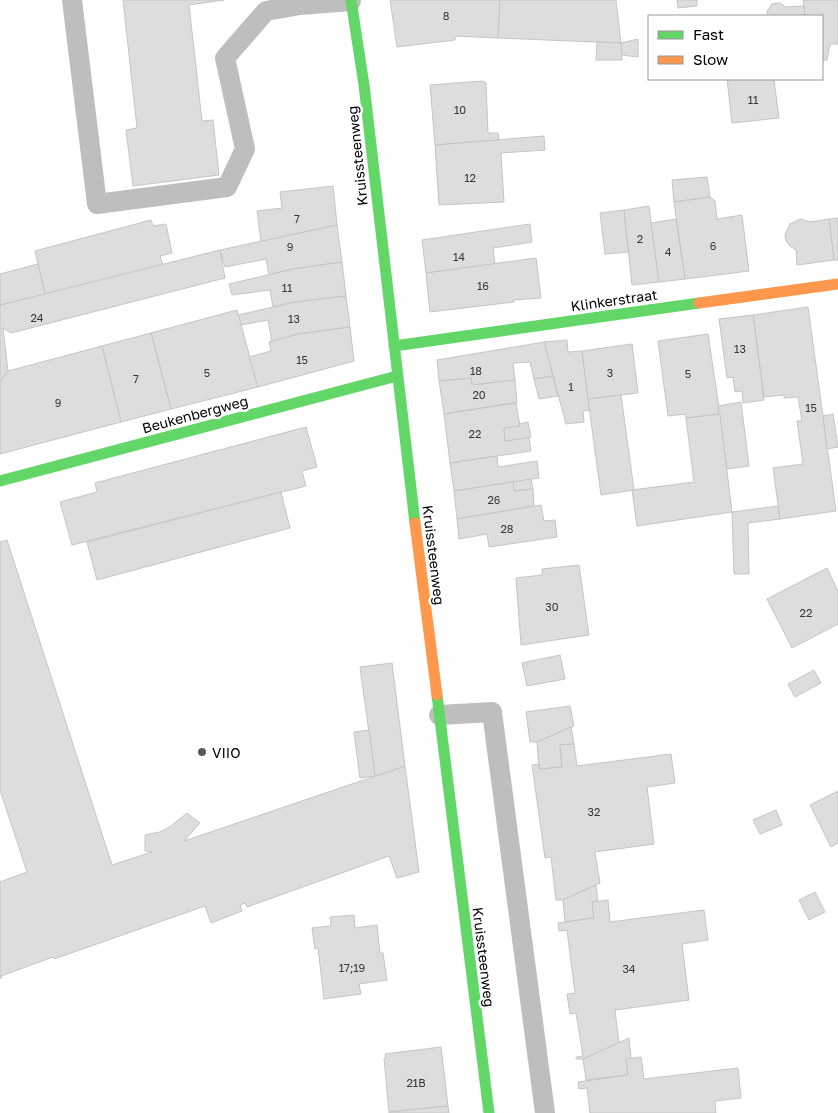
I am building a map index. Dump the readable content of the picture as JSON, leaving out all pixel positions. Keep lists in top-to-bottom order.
{
  "streets": {
    "main road": ["Kruissteenweg", "Klinkerstraat", "Beukenbergweg"]
  },
  "crossings": [
    ["Kruissteenweg", "Klinkerstraat"],
    ["Kruissteenweg", "Beukenbergweg"]
  ],
  "places": ["VIIO"],
  "house_numbers": [
    "8",
    "11",
    "10",
    "12",
    "7",
    "2",
    "6",
    "9",
    "4",
    "14",
    "16",
    "11",
    "24",
    "13",
    "13",
    "15",
    "18",
    "5",
    "3",
    "5",
    "7",
    "1",
    "20",
    "9",
    "15",
    "22",
    "26",
    "28",
    "30",
    "22",
    "32",
    "17;19",
    "34",
    "21B"
  ],
  "legend": ["Fast", "Slow"]
}
